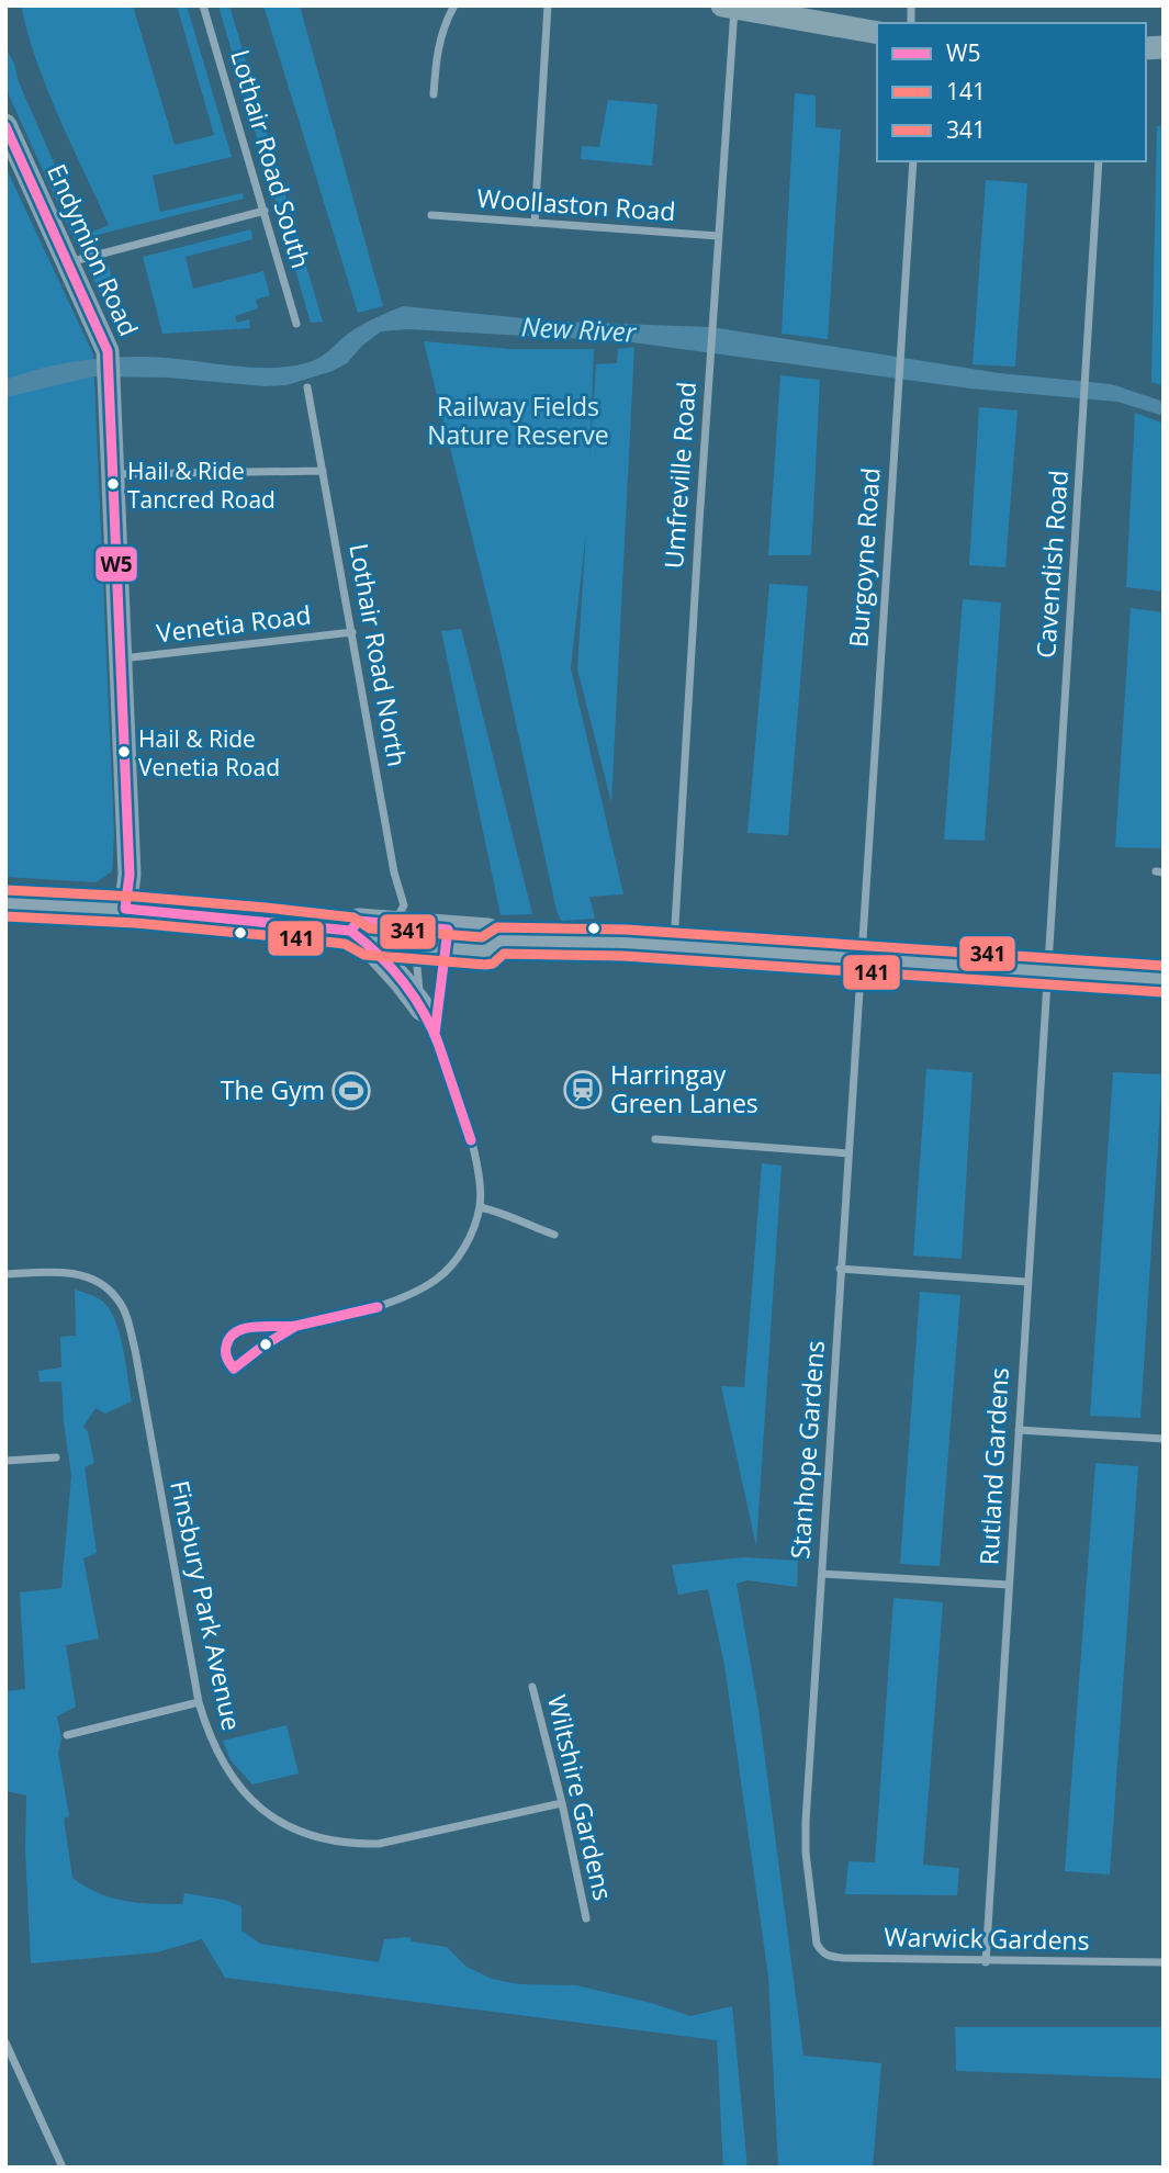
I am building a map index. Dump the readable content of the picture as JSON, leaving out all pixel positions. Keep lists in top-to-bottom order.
{
  "streets": {
    "main road": ["Endymion Road"],
    "street": [
      "Lothair Road South",
      "Woollaston Road",
      "Umfreville Road",
      "Burgoyne Road",
      "Cavendish Road",
      "Venetia Road",
      "Lothair Road North",
      "Stanhope Gardens",
      "Rutland Gardens",
      "Finsbury Park Avenue",
      "Wiltshire Gardens",
      "Warwick Gardens"
    ]
  },
  "crossings": [
    ["Woollaston Road", "Umfreville Road"],
    ["Endymion Road", "Venetia Road"],
    ["Burgoyne Road", "Stanhope Gardens"],
    ["Cavendish Road", "Rutland Gardens"],
    ["Venetia Road", "Lothair Road North"],
    ["Stanhope Gardens", "Warwick Gardens"],
    ["Rutland Gardens", "Warwick Gardens"],
    ["Finsbury Park Avenue", "Wiltshire Gardens"]
  ],
  "water": ["New River"],
  "parks": ["Railway Fields Nature Reserve"],
  "places": {
    "other": ["Hail & Ride Tancred Road", "Hail & Ride Venetia Road"],
    "station": ["Harringay Green Lanes"],
    "sports": ["The Gym"]
  },
  "lines": ["transit line W5", "transit line 341", "transit line 141"],
  "legend": ["W5", "141", "341"]
}
